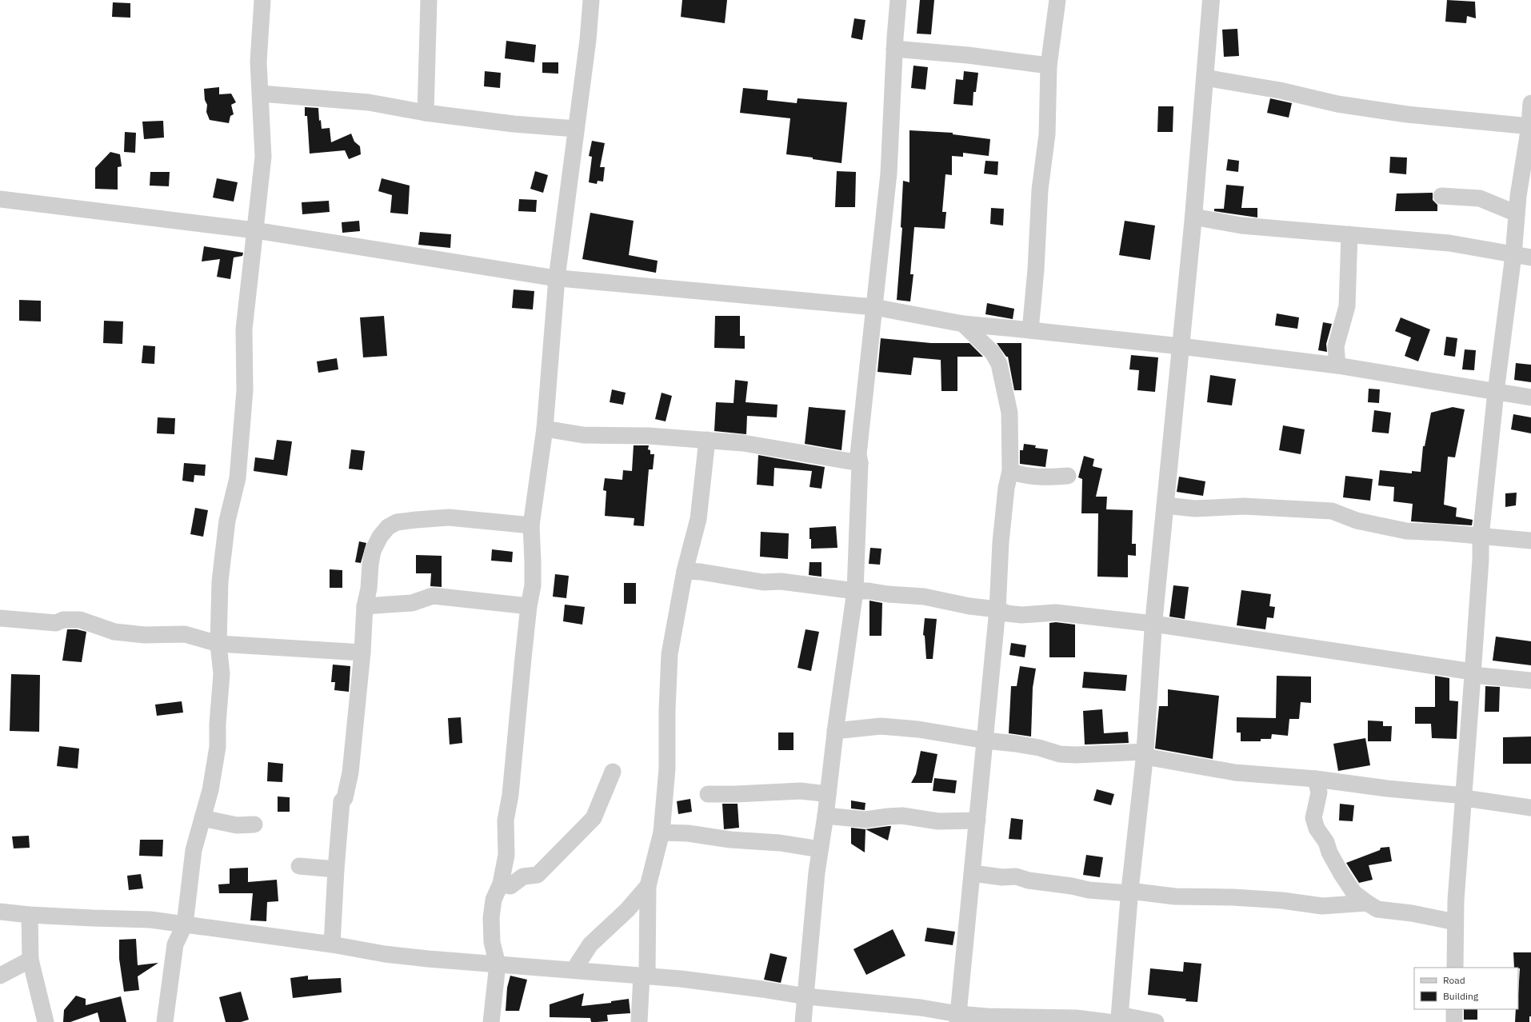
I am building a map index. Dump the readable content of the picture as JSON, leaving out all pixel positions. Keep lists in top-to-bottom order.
{
  "legend": ["Road", "Building"]
}
